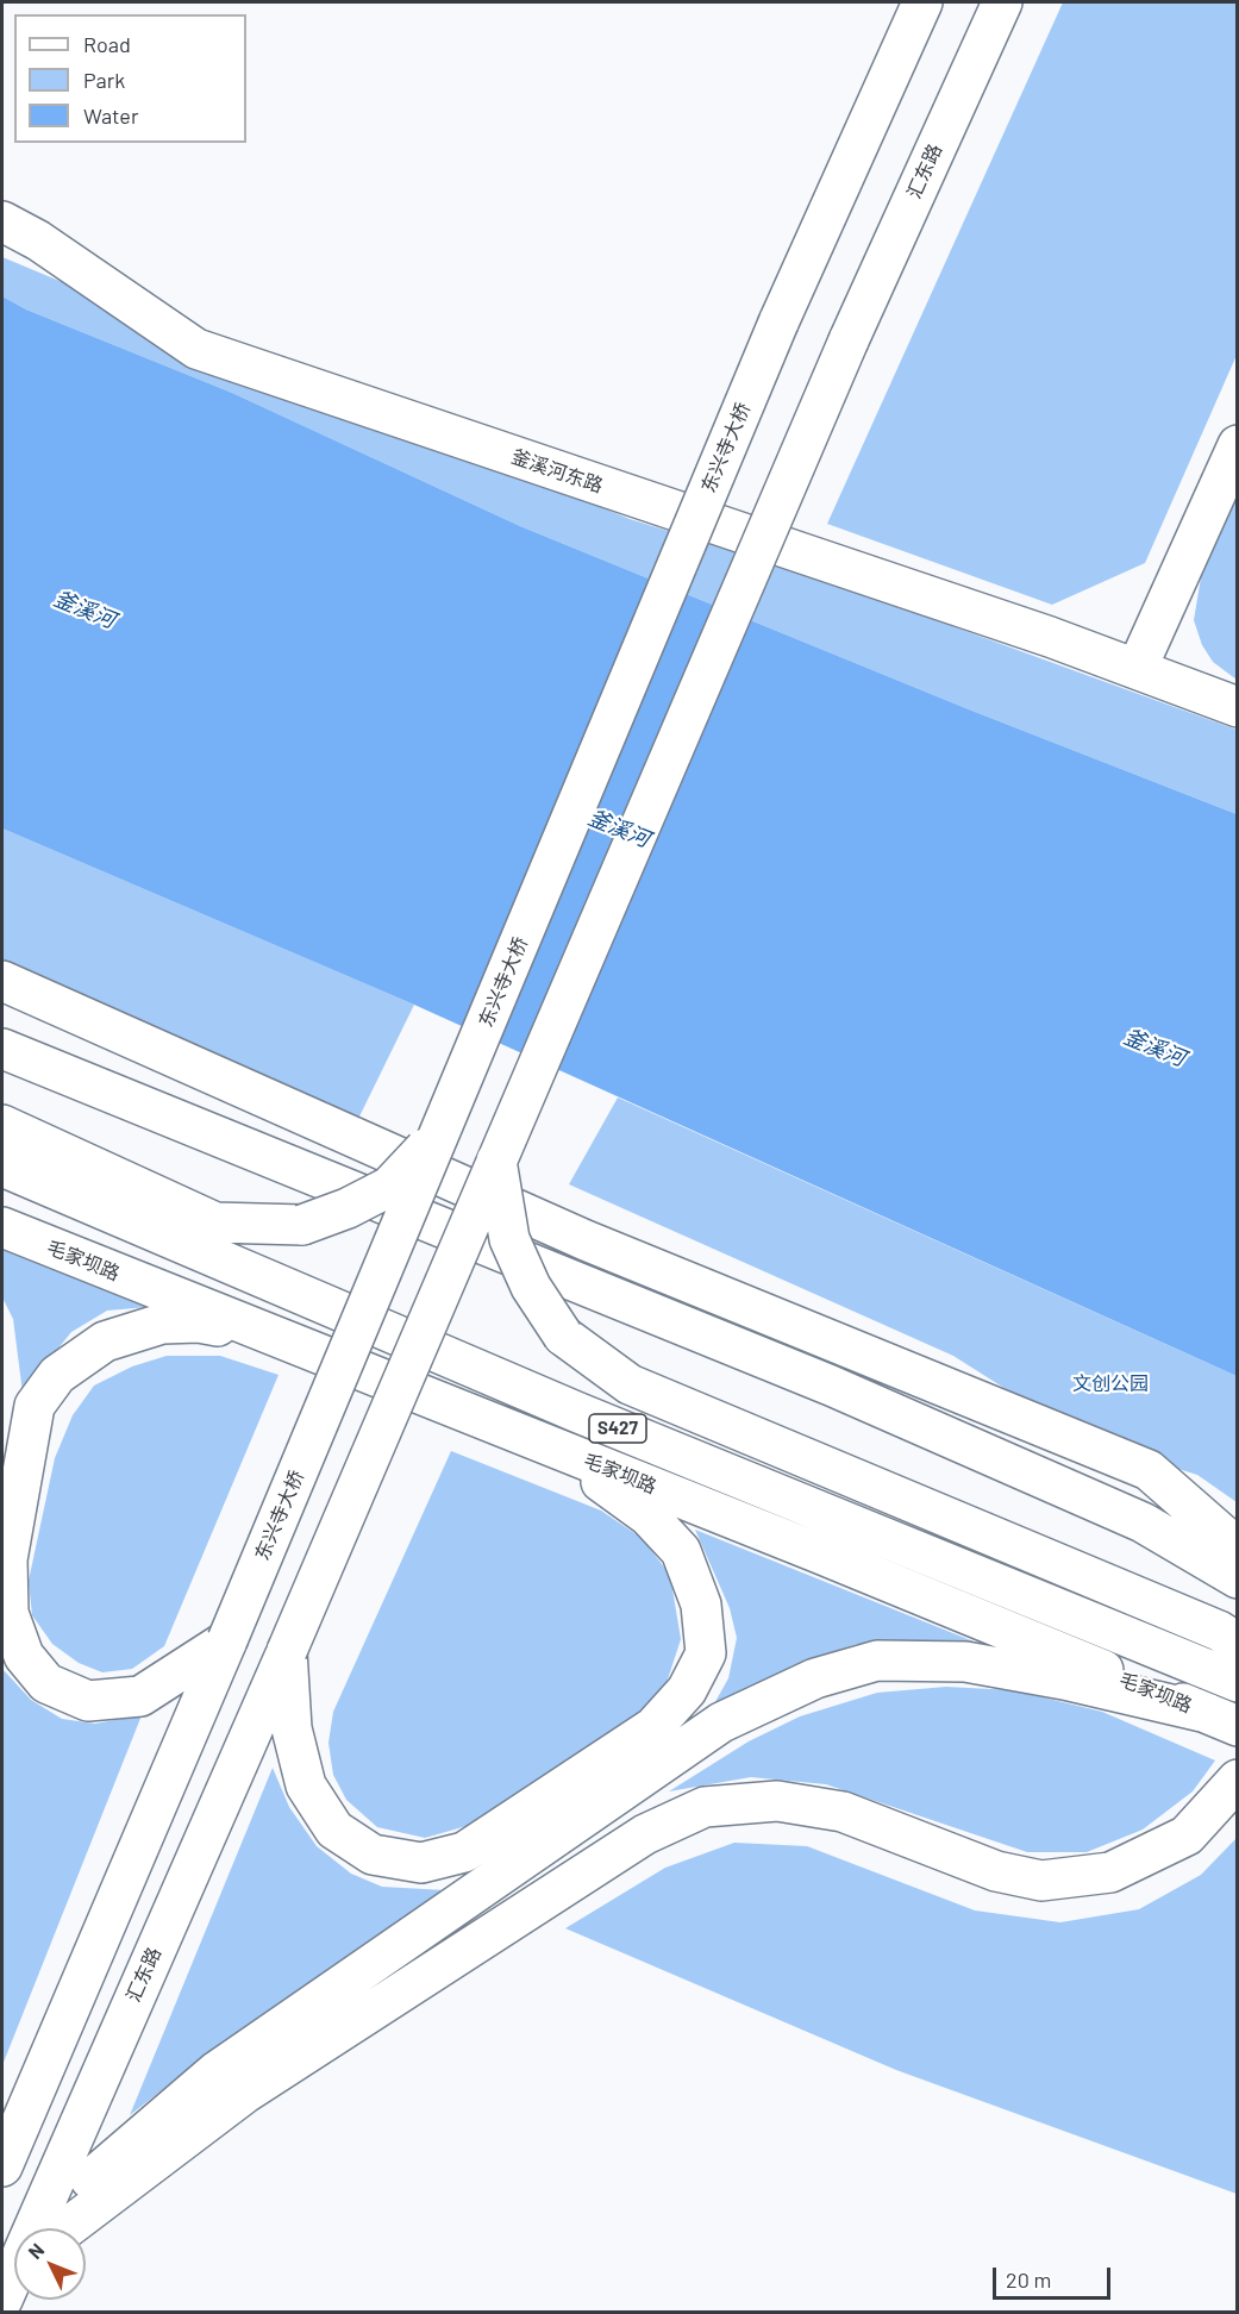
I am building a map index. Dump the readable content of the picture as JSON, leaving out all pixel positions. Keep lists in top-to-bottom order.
{
  "streets": {
    "main road": [
      "汇东路",
      "东兴寺大桥",
      "釜溪河东路",
      "毛家坝路",
      "S427"
    ]
  },
  "water": ["釜溪河"],
  "parks": ["文创公园"],
  "legend": ["Road", "Park", "Water"],
  "scale_bar": "20 m",
  "north": "top left"
}
